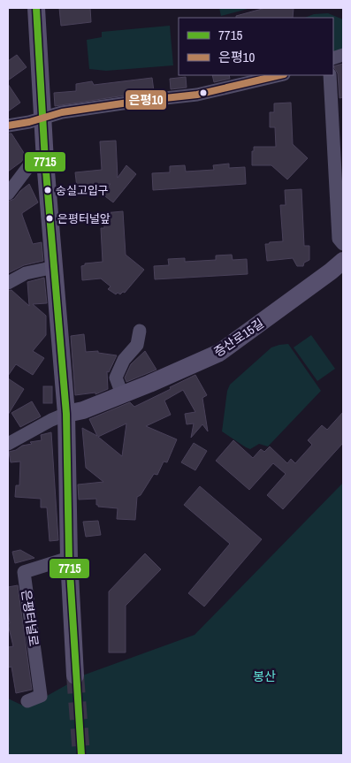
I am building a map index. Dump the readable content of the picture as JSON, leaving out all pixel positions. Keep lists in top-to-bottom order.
{
  "streets": {
    "main road": ["증산로15길"],
    "street": ["은평터널로"]
  },
  "parks": ["봉산"],
  "places": ["숭실고입구", "은평터널앞"],
  "lines": ["transit line 7715", "transit line 은평10"],
  "legend": ["7715", "은평10"]
}
